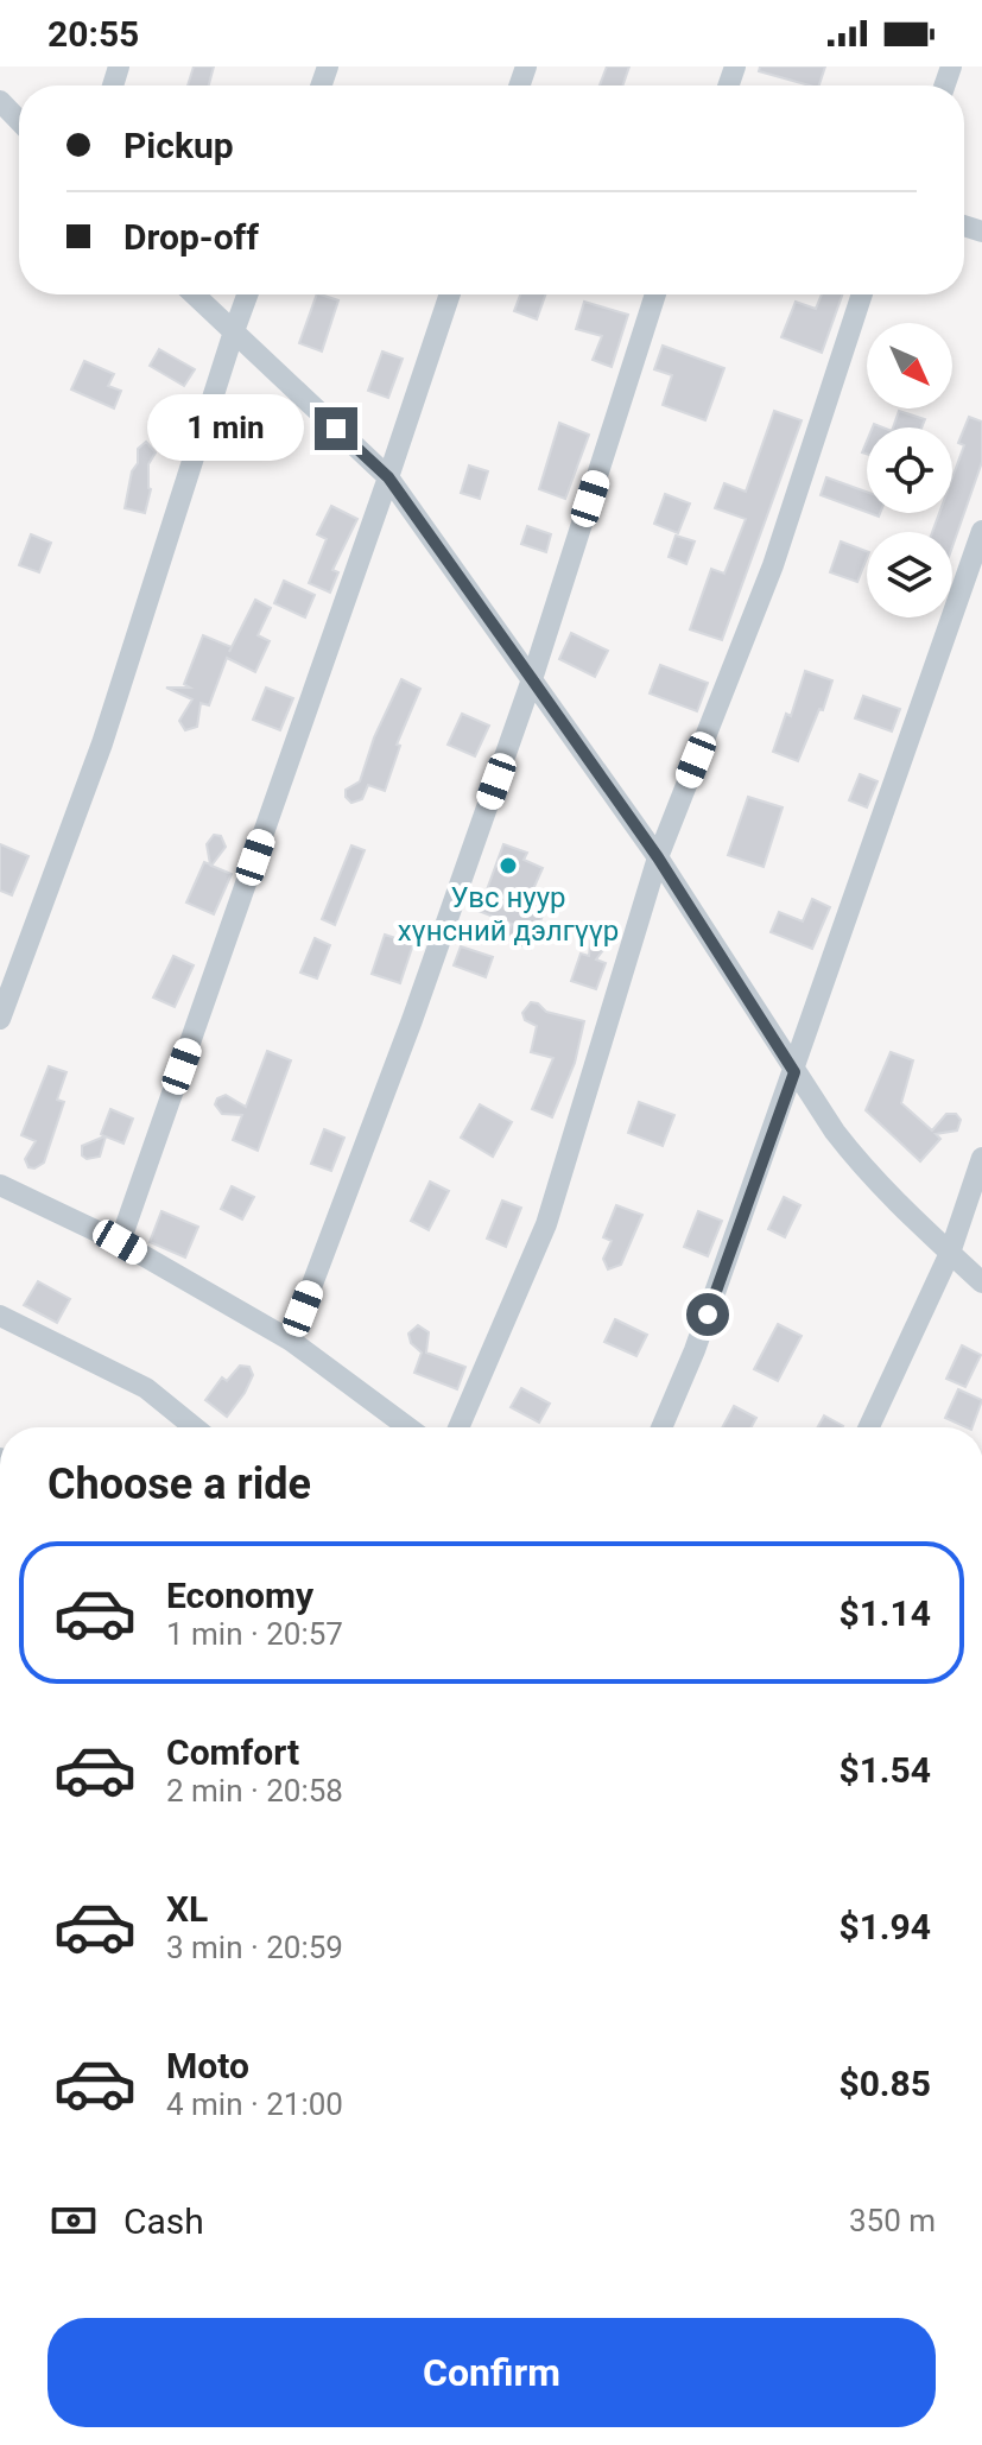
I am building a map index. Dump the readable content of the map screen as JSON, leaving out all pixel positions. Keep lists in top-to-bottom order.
{
  "places": ["Увс нуур хүнсний дэлгүүр"],
  "north": "bottom right",
  "page": {
    "status": "20:55",
    "banner": ["Pickup", "Drop-off"],
    "bubble": "1 min",
    "heading": "Choose a ride",
    "list": [
      {
        "name": "Economy",
        "note": "1 min · 20:57",
        "value": "$1.14"
      },
      {
        "name": "Comfort",
        "note": "2 min · 20:58",
        "value": "$1.54"
      },
      {
        "name": "XL",
        "note": "3 min · 20:59",
        "value": "$1.94"
      },
      {
        "name": "Moto",
        "note": "4 min · 21:00",
        "value": "$0.85"
      }
    ],
    "pay": ["Cash", "350 m"],
    "buttons": "Confirm"
  }
}
